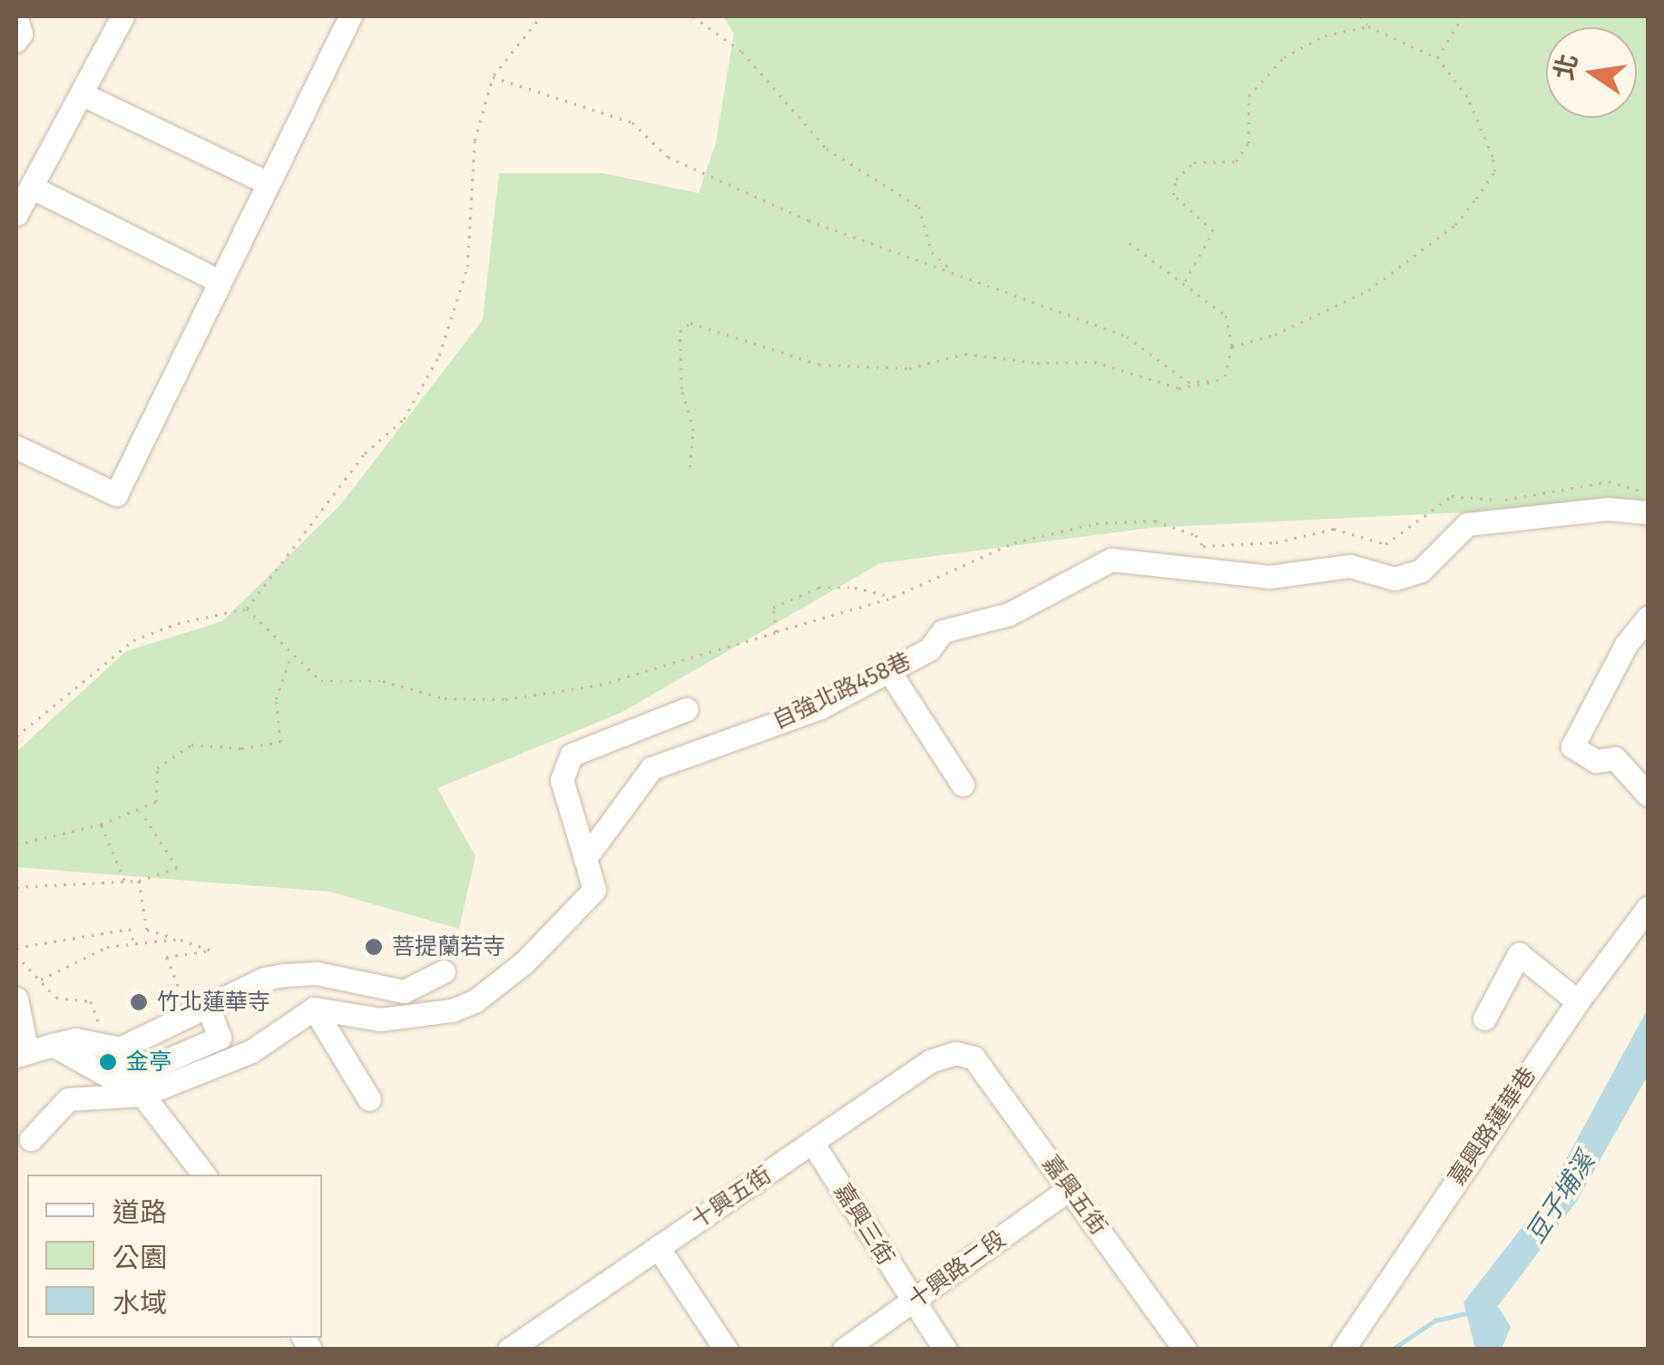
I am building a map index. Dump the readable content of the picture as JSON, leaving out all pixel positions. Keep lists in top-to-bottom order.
{
  "streets": {
    "street": [
      "自強北路458巷",
      "嘉興路蓮華巷",
      "嘉興五街",
      "十興五街",
      "嘉興三街",
      "十興路二段"
    ]
  },
  "crossings": [
    ["嘉興五街", "十興五街"],
    ["嘉興五街", "十興路二段"],
    ["十興五街", "嘉興三街"],
    ["嘉興三街", "十興路二段"]
  ],
  "water": ["豆子埔溪"],
  "places": ["菩提蘭若寺", "竹北蓮華寺", "金亭"],
  "legend": ["道路", "公園", "水域"],
  "north": "left"
}
